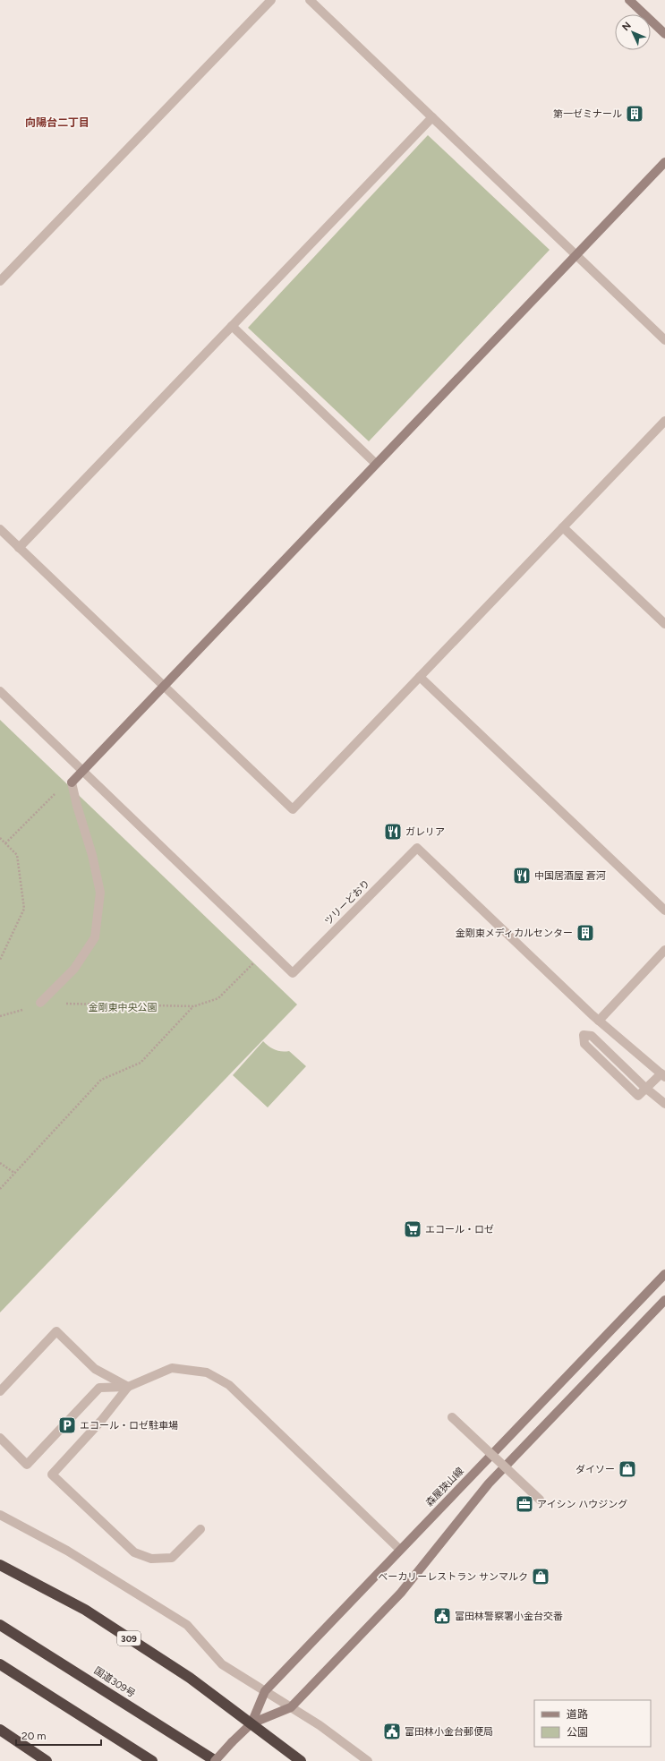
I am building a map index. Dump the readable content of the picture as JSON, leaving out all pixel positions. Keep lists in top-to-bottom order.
{
  "streets": {
    "highway": ["309", "国道309号"],
    "main road": ["森屋狭山線"],
    "street": ["ツリーどおり"]
  },
  "crossings": [
    ["森屋狭山線", "309"],
    ["森屋狭山線", "国道309号"]
  ],
  "districts": ["向陽台二丁目"],
  "parks": ["金剛東中央公園"],
  "places": {
    "building": ["第一ゼミナール", "金剛東メディカルセンター"],
    "restaurant": ["ガレリア", "中国居酒屋 蒼河"],
    "supermarket": ["エコール・ロゼ"],
    "parking": ["エコール・ロゼ駐車場"],
    "shop": ["ダイソー", "ベーカリーレストラン サンマルク"],
    "office": ["アイシン ハウジング"],
    "public building": ["富田林警察署小金台交番", "富田林小金台郵便局"]
  },
  "legend": ["道路", "公園"],
  "scale_bar": "20 m",
  "north": "top left"
}
